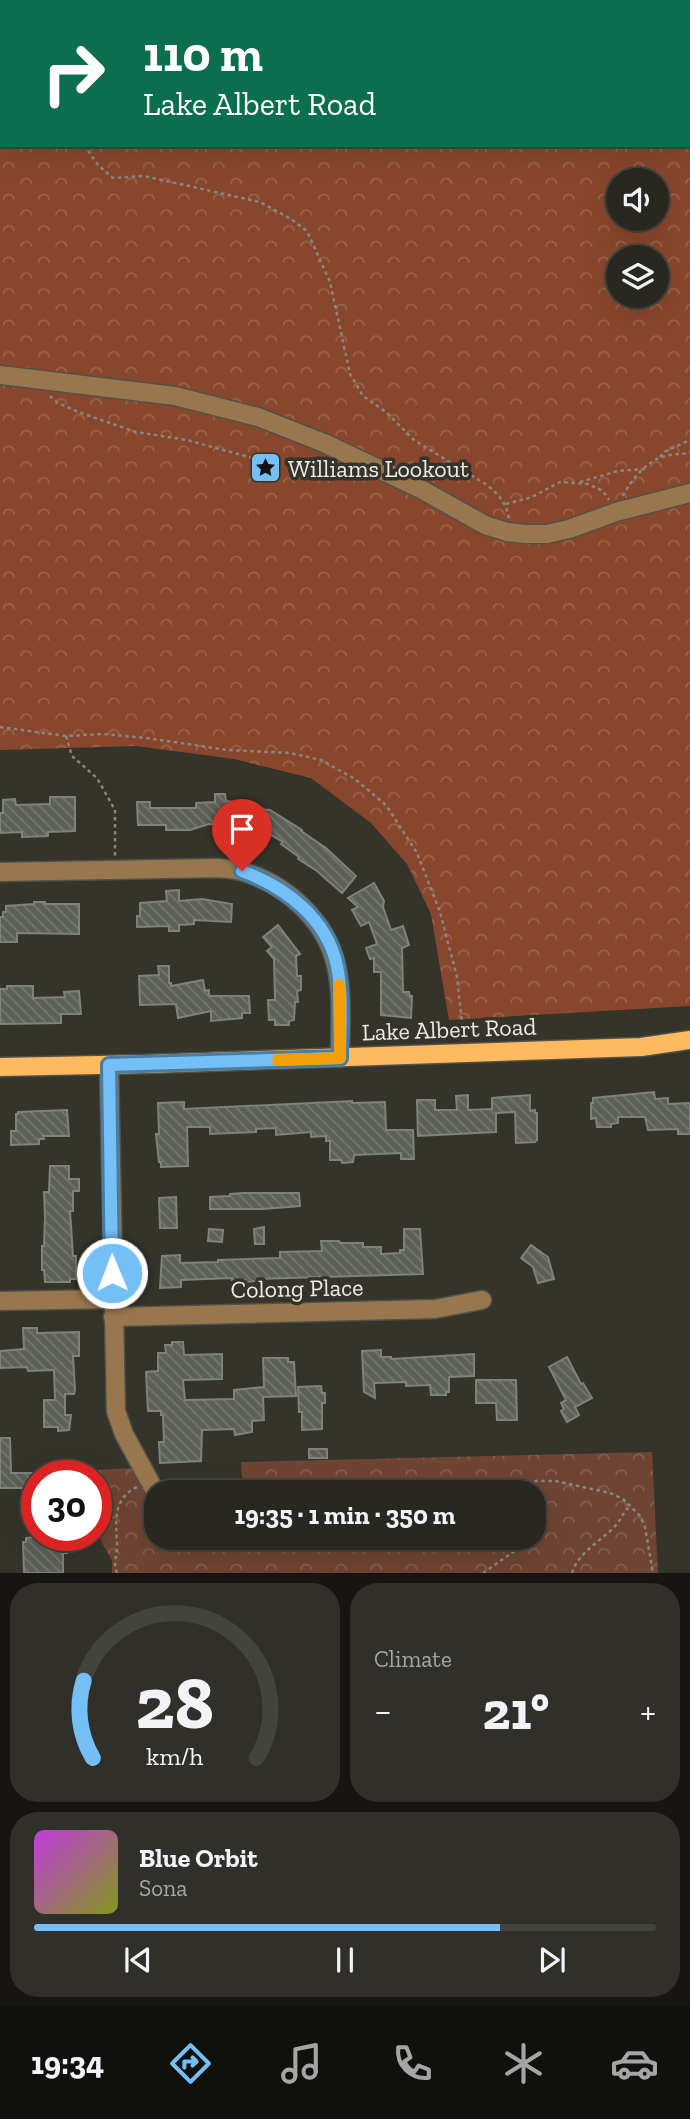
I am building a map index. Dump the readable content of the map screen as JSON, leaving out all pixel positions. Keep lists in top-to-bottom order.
{
  "streets": {
    "main road": ["Lake Albert Road"],
    "street": ["Colong Place"]
  },
  "places": {
    "place": ["Williams Lookout"]
  },
  "page": {
    "turn": ["110 m", "Lake Albert Road"],
    "limit": "30",
    "trip": "19:35 · 1 min · 350 m",
    "tile": "Climate",
    "heat": ["−", "21°", "+"],
    "song": ["Blue Orbit", "Sona"],
    "tabs": "19:34",
    "gauge": ["28", "km/h"]
  }
}
